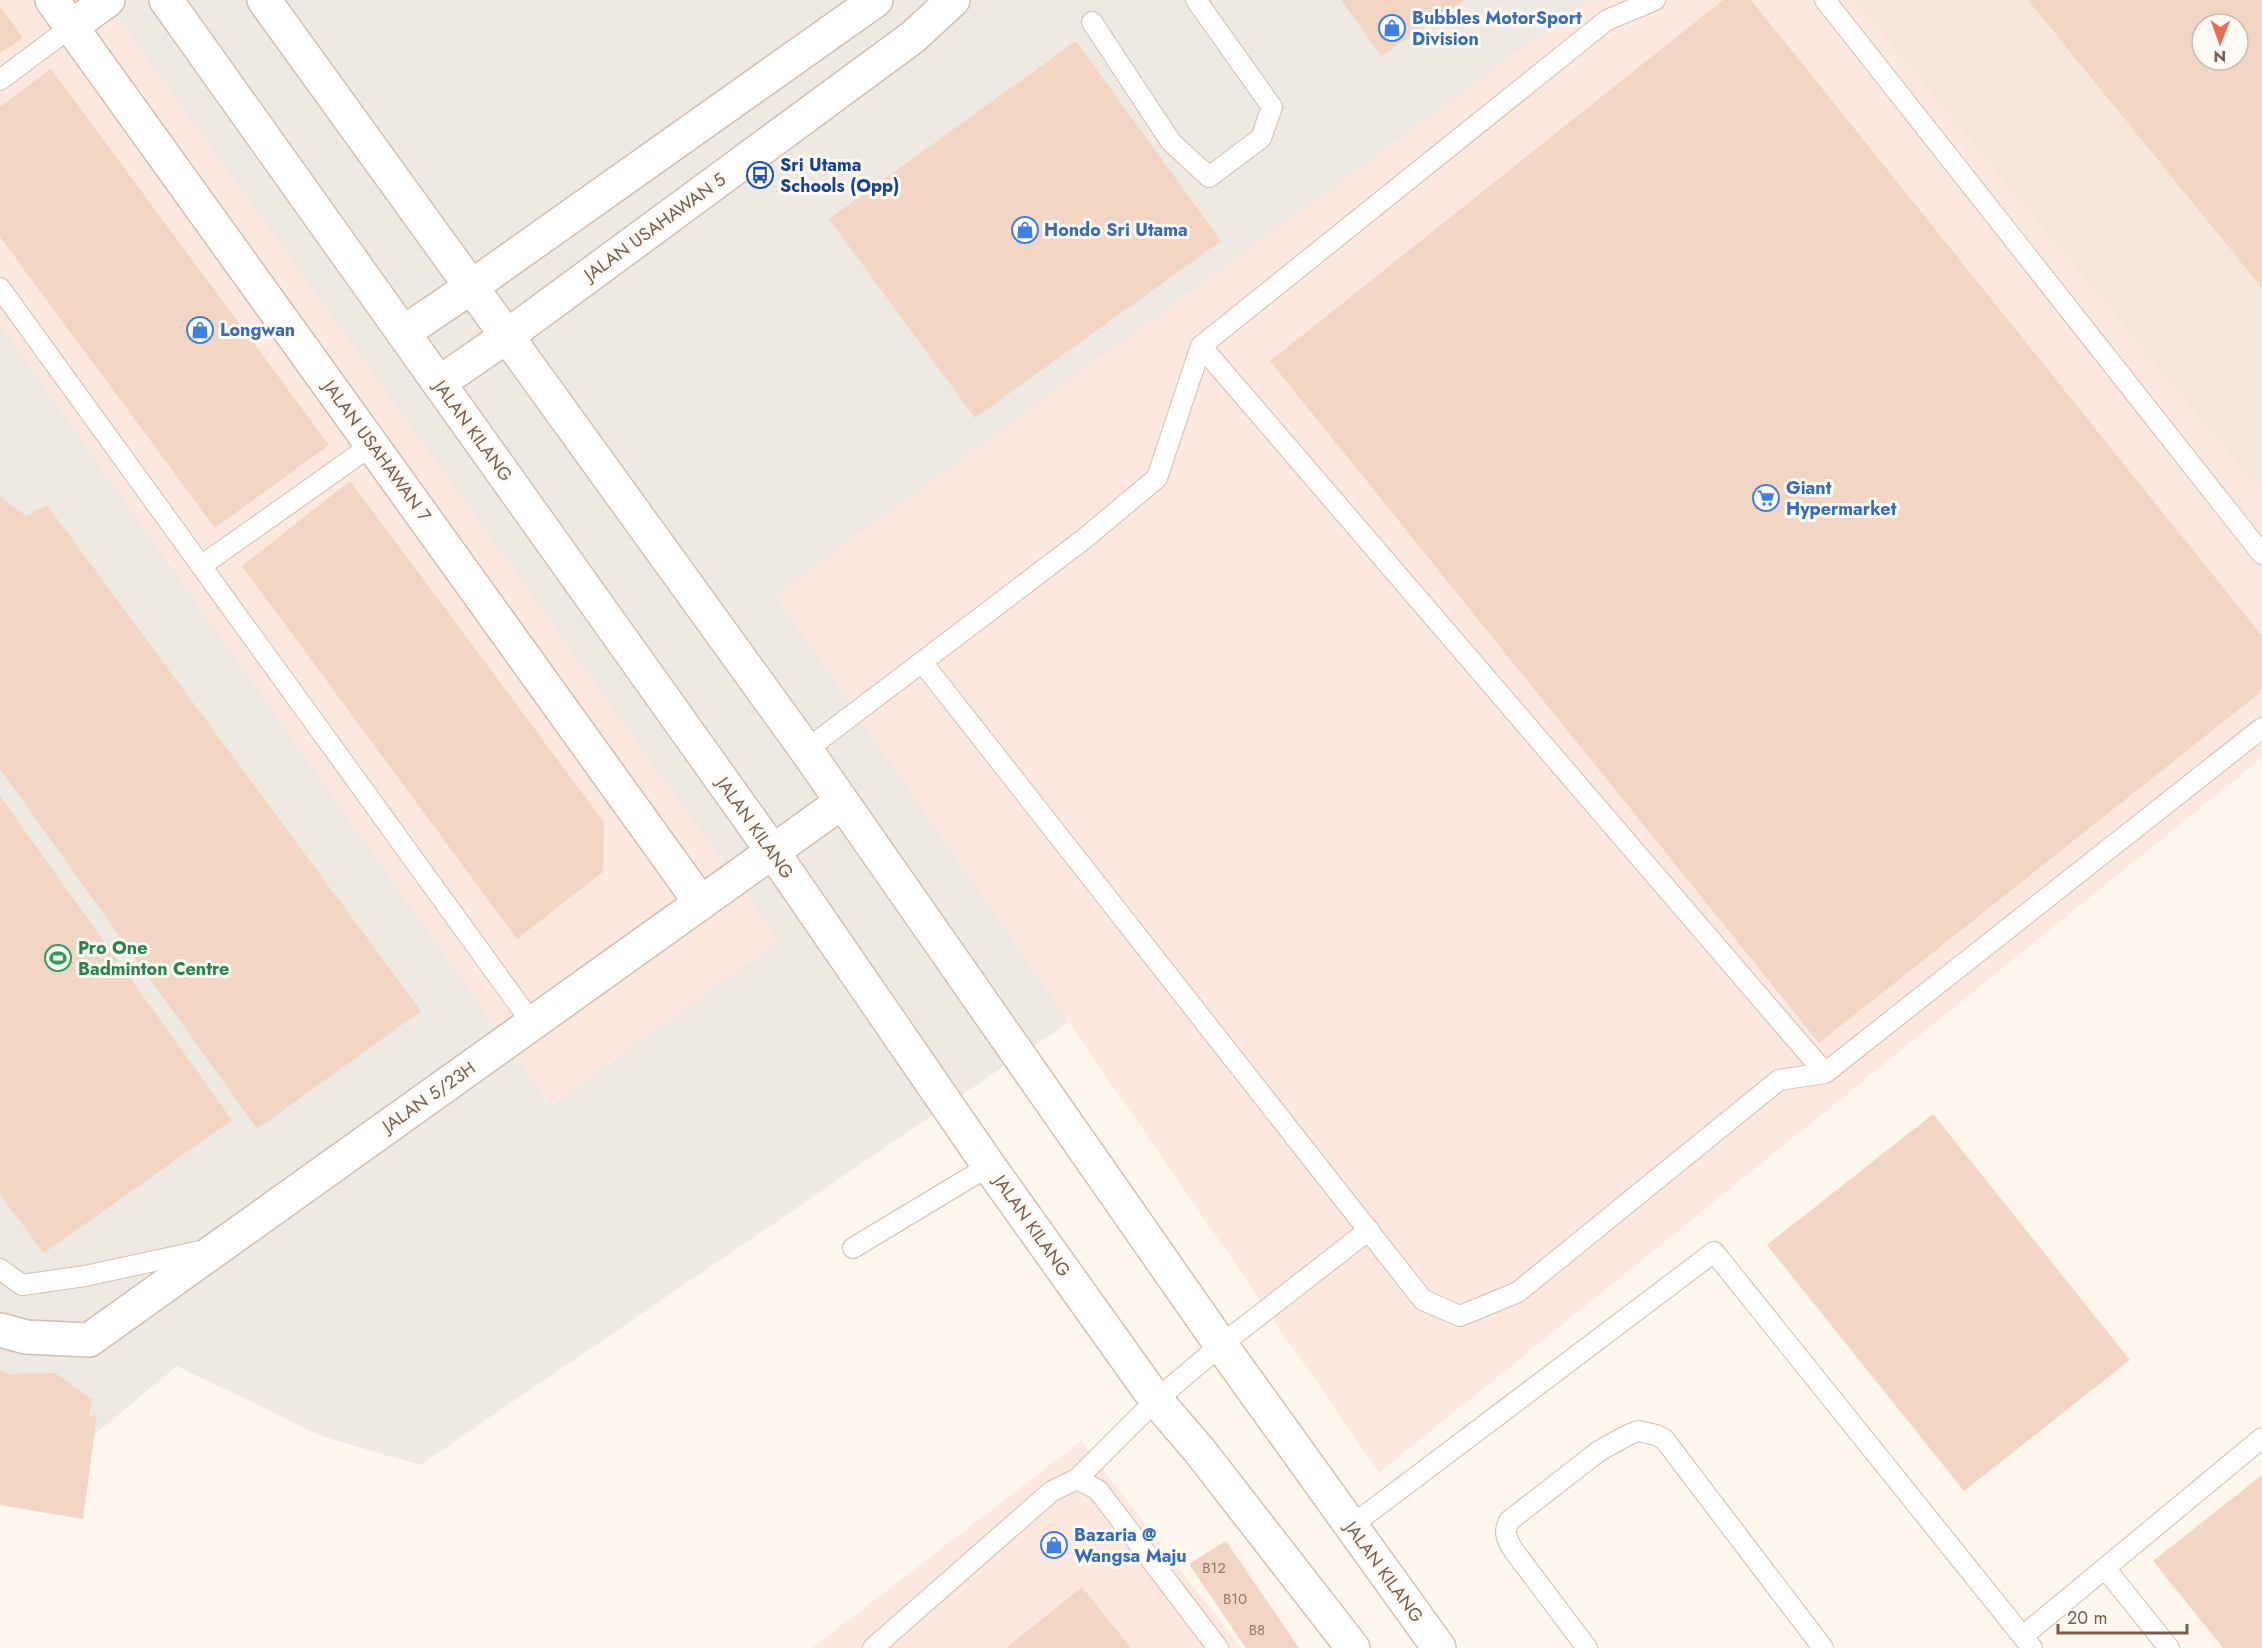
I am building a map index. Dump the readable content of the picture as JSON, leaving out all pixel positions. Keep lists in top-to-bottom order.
{
  "streets": {
    "main road": [
      "JALAN USAHAWAN 5",
      "JALAN KILANG",
      "JALAN USAHAWAN 7",
      "JALAN 5/23H"
    ]
  },
  "crossings": [
    ["JALAN USAHAWAN 5", "JALAN KILANG"],
    ["JALAN KILANG", "JALAN 5/23H"],
    ["JALAN USAHAWAN 7", "JALAN 5/23H"]
  ],
  "places": {
    "shop": [
      "Bubbles MotorSport Division",
      "Hondo Sri Utama",
      "Longwan",
      "Bazaria @ Wangsa Maju"
    ],
    "bus stop": ["Sri Utama Schools (Opp)"],
    "supermarket": ["Giant Hypermarket"],
    "sports": ["Pro One Badminton Centre"]
  },
  "house_numbers": ["B12", "B10", "B8"],
  "scale_bar": "20 m",
  "north": "bottom"
}
